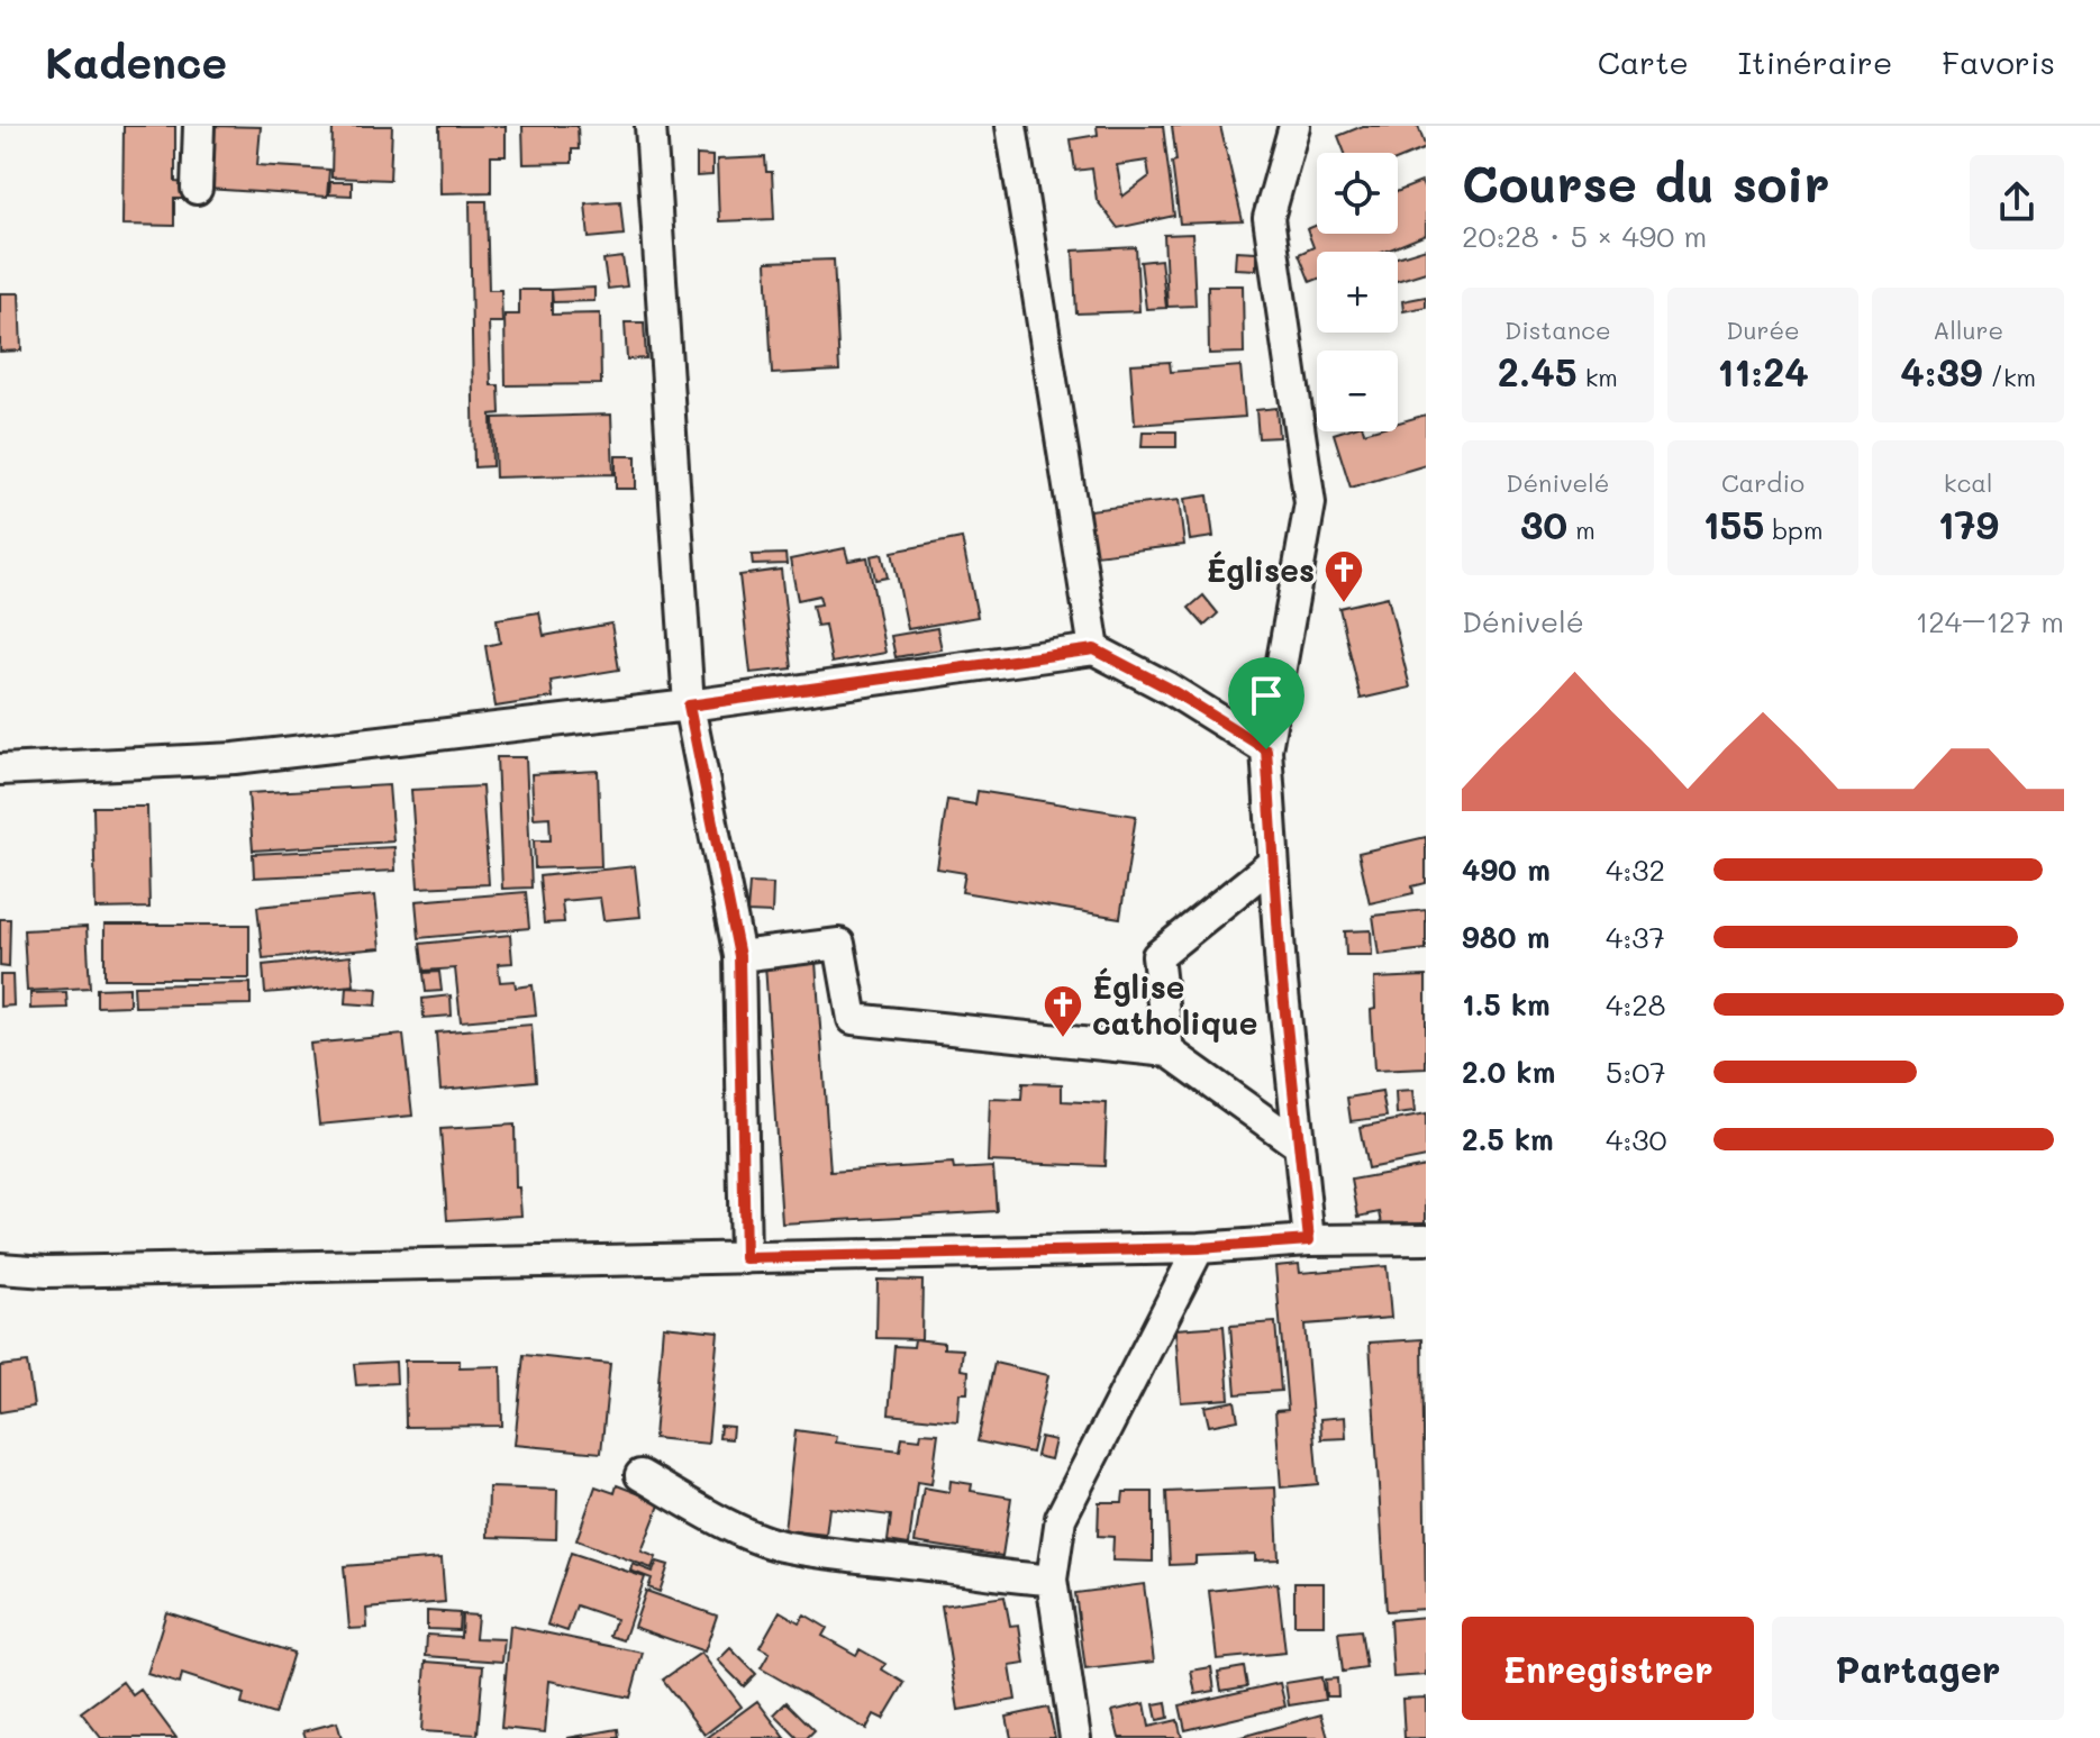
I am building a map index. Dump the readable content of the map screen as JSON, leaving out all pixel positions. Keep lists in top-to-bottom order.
{
  "places": {
    "church": ["Églises", "Église catholique"]
  },
  "page": {
    "header": "Kadence",
    "nav": ["Carte", "Itinéraire", "Favoris"],
    "heading": ["Course du soir", "20:28 · 5 × 490 m"],
    "map_buttons": ["+", "−"],
    "stats": [
      ["Distance", "2.45 km"],
      ["Durée", "11:24"],
      ["Allure", "4:39 /km"],
      ["Dénivelé", "30 m"],
      ["Cardio", "155 bpm"],
      ["kcal", "179"]
    ],
    "chart": ["Dénivelé", "124–127 m"],
    "list": [
      {
        "name": "490 m",
        "note": "4:32"
      },
      {
        "name": "980 m",
        "note": "4:37"
      },
      {
        "name": "1.5 km",
        "note": "4:28"
      },
      {
        "name": "2.0 km",
        "note": "5:07"
      },
      {
        "name": "2.5 km",
        "note": "4:30"
      }
    ],
    "buttons": ["Enregistrer", "Partager"]
  }
}
